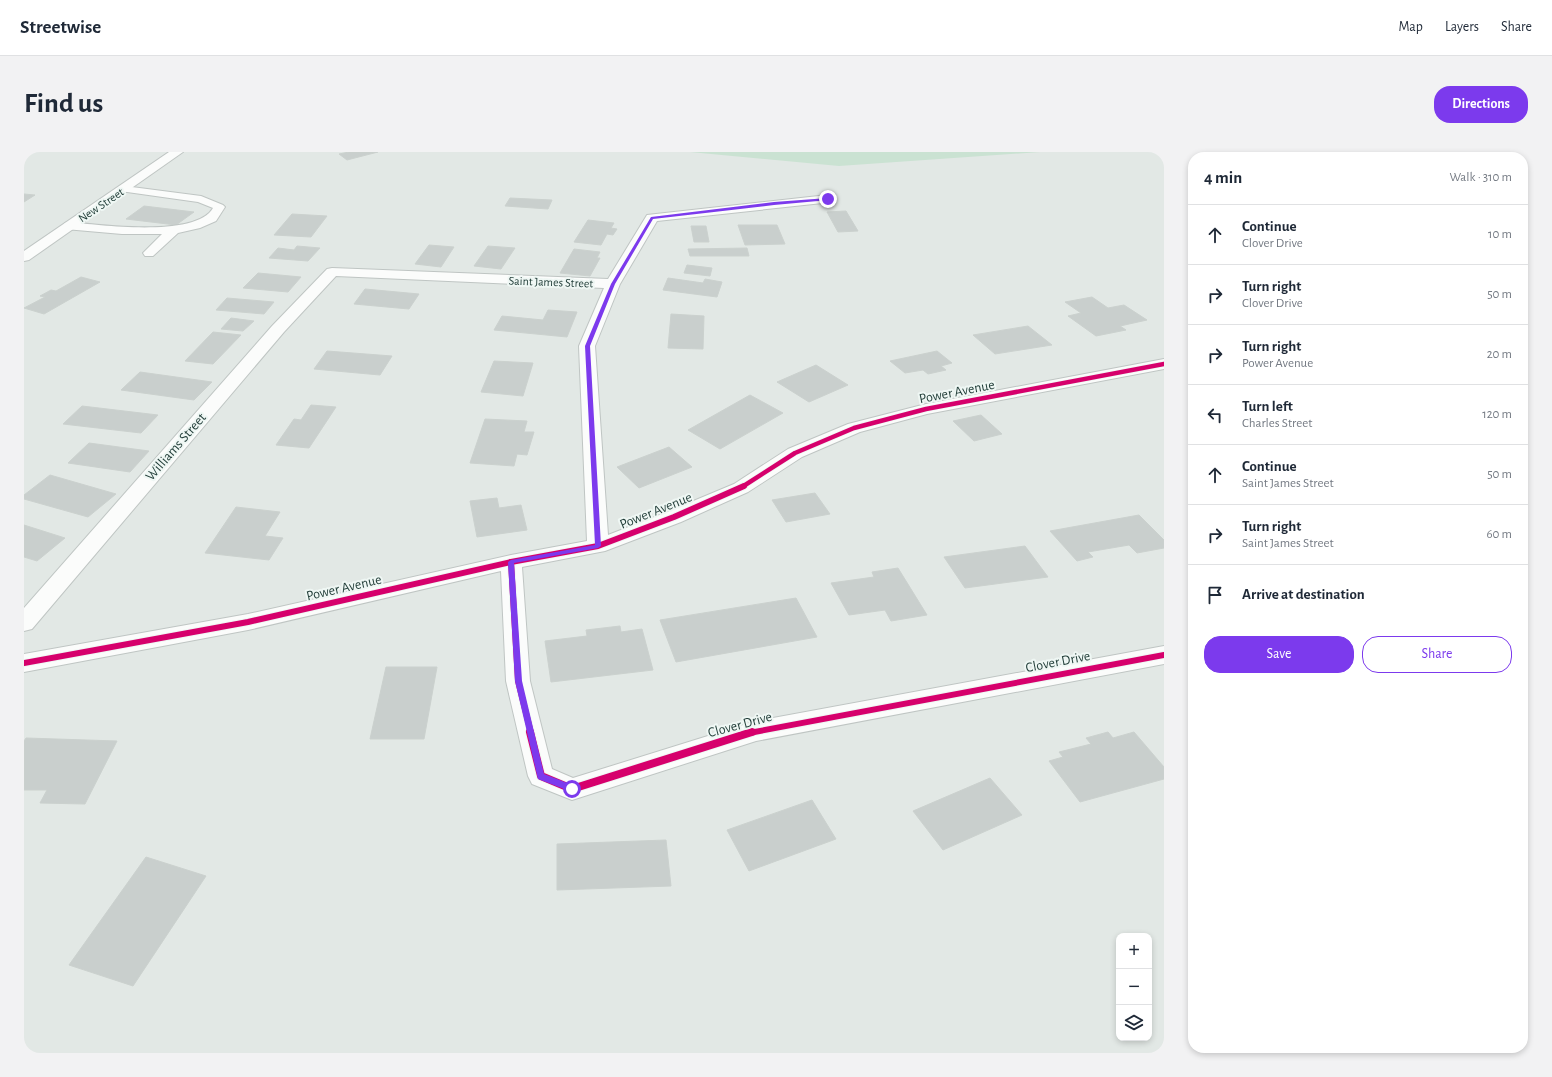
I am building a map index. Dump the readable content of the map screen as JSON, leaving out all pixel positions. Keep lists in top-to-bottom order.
{
  "streets": {
    "street": [
      "New Street",
      "Saint James Street",
      "Power Avenue",
      "Williams Street",
      "Clover Drive"
    ]
  },
  "crossings": [
    ["Saint James Street", "Williams Street"],
    ["Power Avenue", "Clover Drive"]
  ],
  "page": {
    "header": "Streetwise",
    "nav": ["Map", "Layers", "Share"],
    "buttons": [
      "Directions",
      ["Save", "Share"]
    ],
    "title": "Find us",
    "heading": ["4 min", "Walk · 310 m"],
    "list": [
      ["Continue", "Clover Drive", "10 m"],
      ["Turn right", "Clover Drive", "50 m"],
      ["Turn right", "Power Avenue", "20 m"],
      ["Turn left", "Charles Street", "120 m"],
      ["Continue", "Saint James Street", "50 m"],
      ["Turn right", "Saint James Street", "60 m"],
      "Arrive at destination"
    ],
    "map_buttons": ["+", "−"]
  }
}
